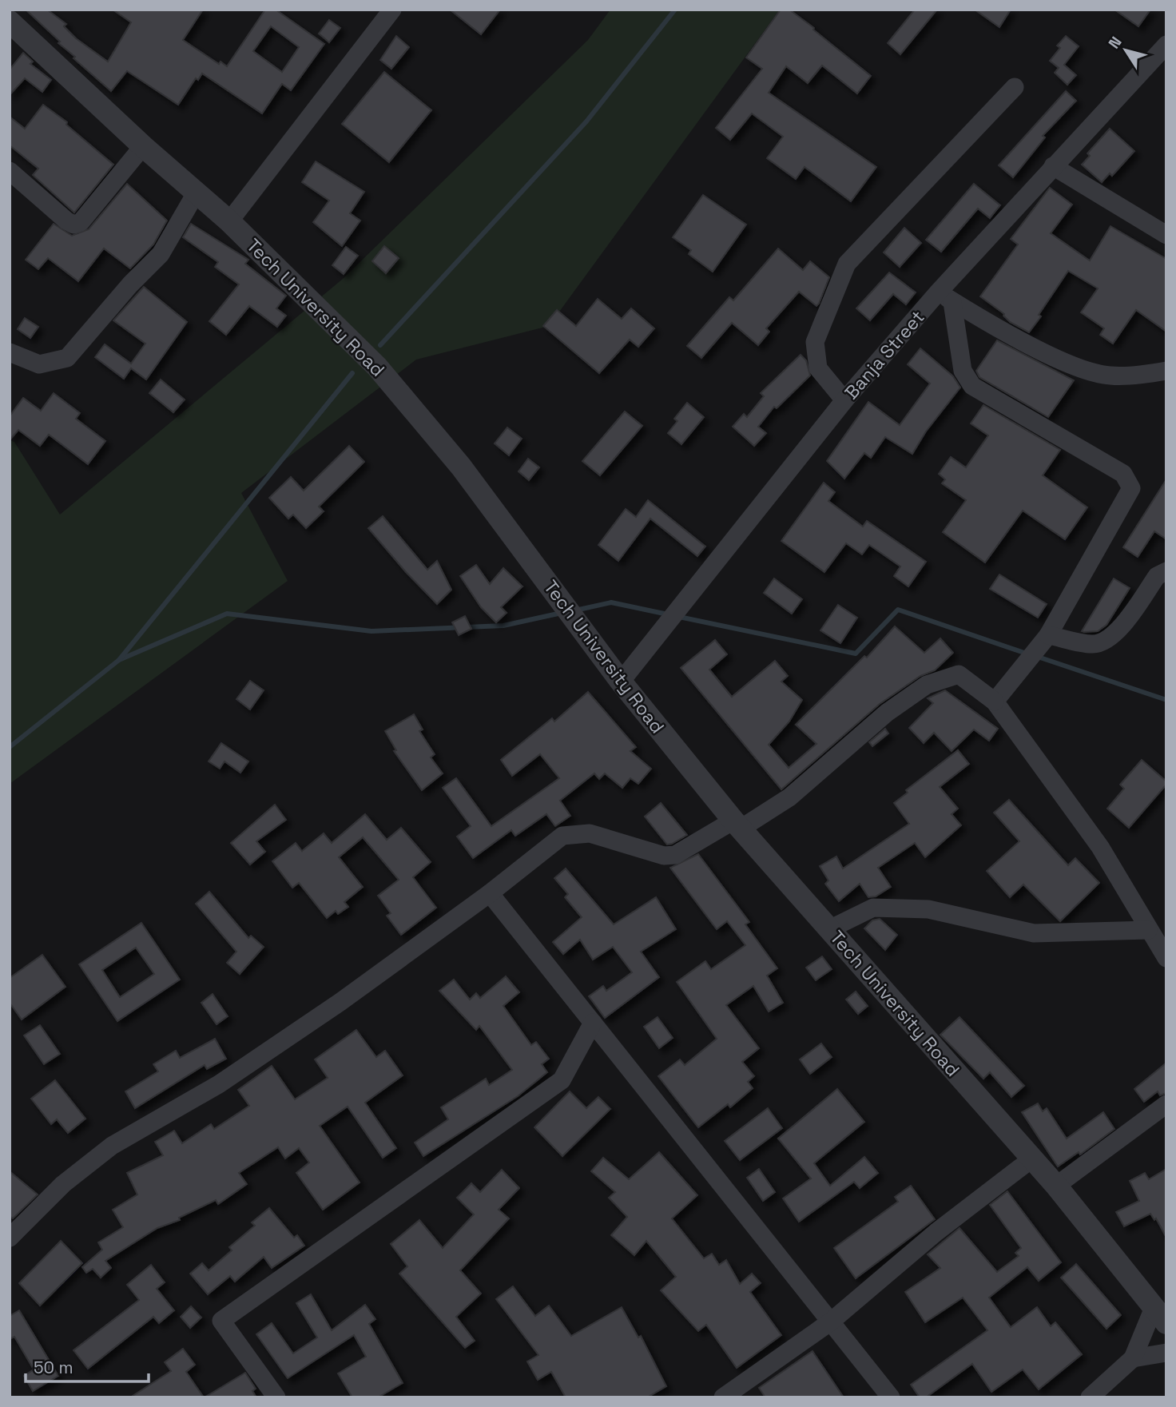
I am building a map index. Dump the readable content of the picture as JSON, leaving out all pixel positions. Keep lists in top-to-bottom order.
{
  "streets": {
    "street": ["Tech University Road", "Banja Street"]
  },
  "crossings": [
    ["Tech University Road", "Banja Street"]
  ],
  "scale_bar": "50 m",
  "north": "top left"
}
